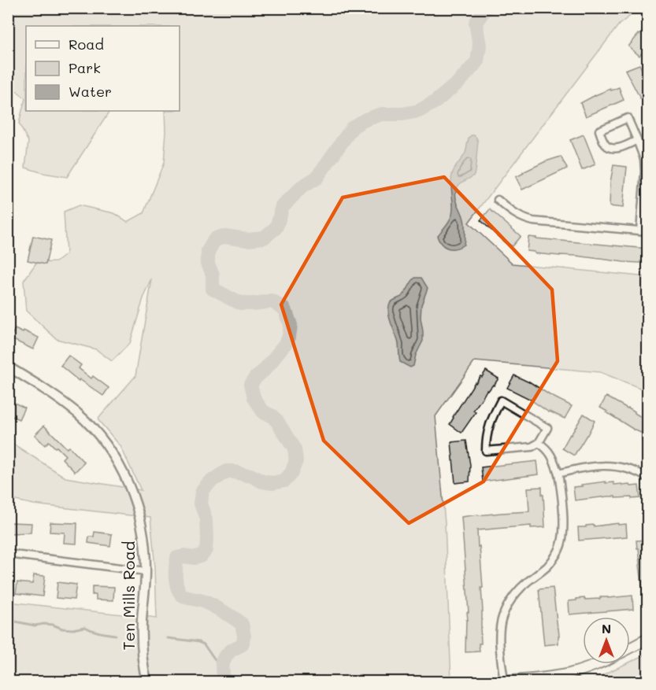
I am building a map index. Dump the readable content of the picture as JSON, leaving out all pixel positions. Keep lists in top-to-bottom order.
{
  "streets": {
    "street": ["Ten Mills Road"]
  },
  "legend": ["Road", "Park", "Water"],
  "north": "top"
}
